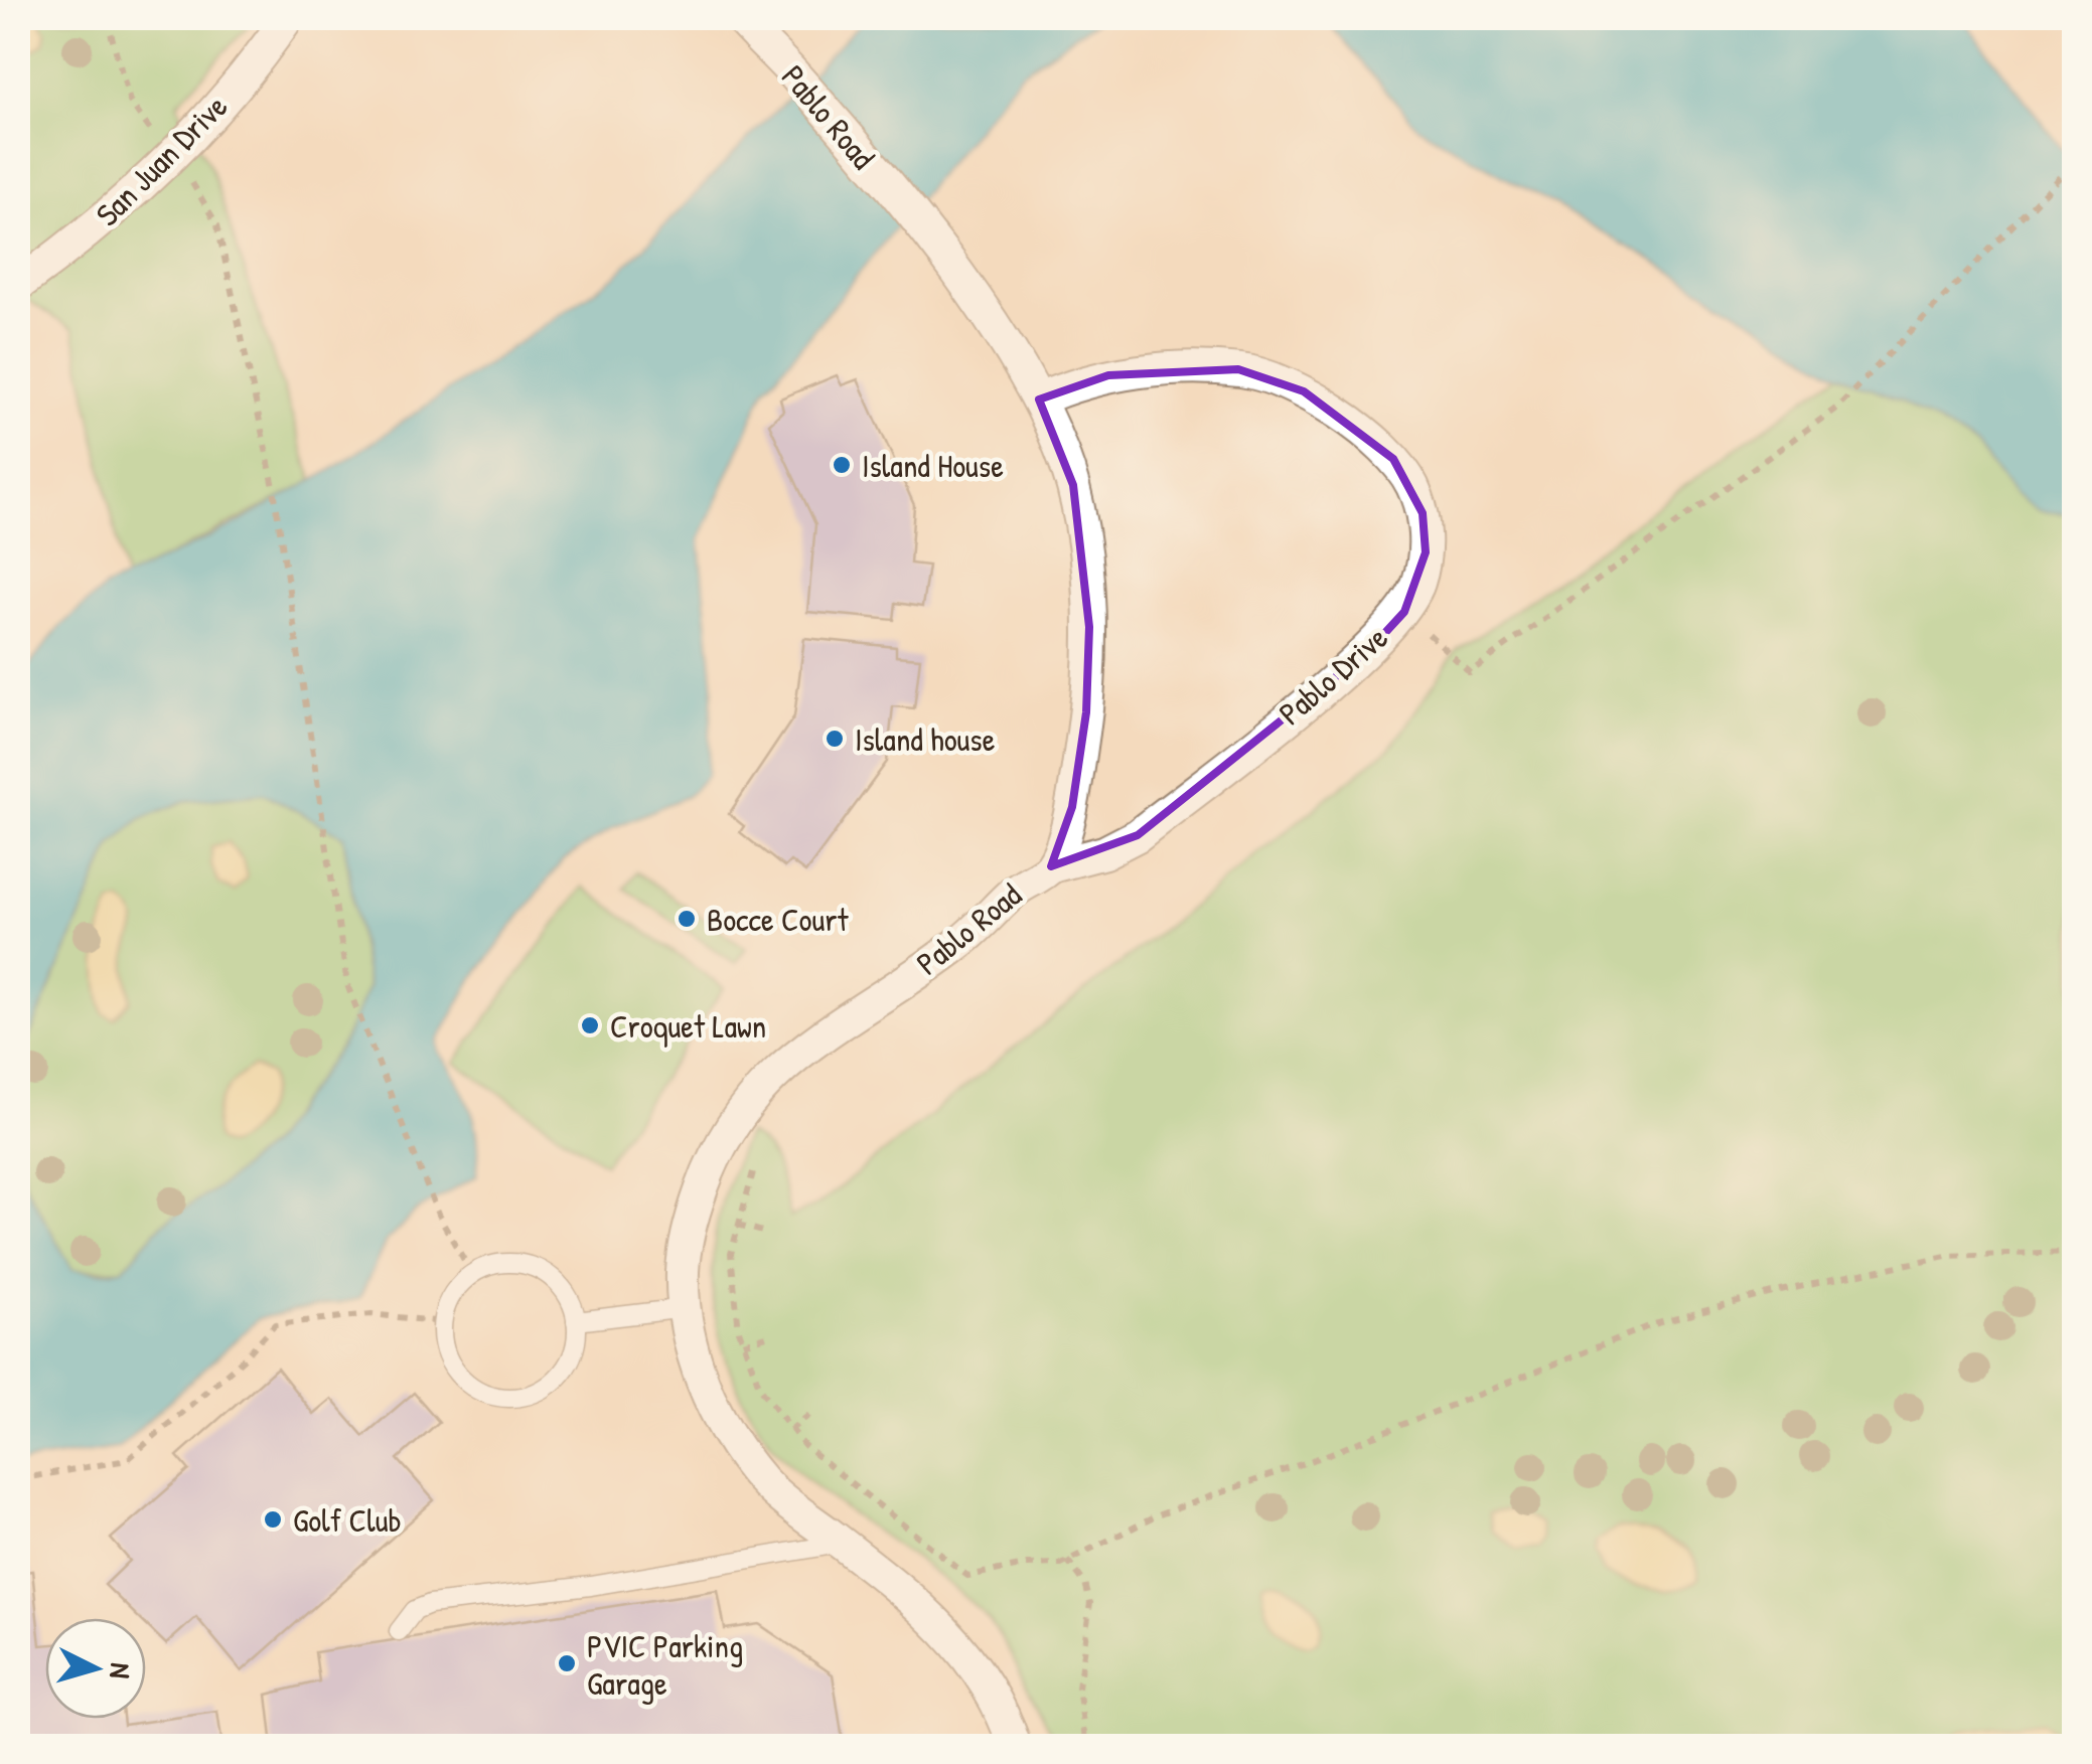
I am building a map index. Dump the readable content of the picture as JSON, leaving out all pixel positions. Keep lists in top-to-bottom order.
{
  "streets": {
    "street": ["Pablo Road", "San Juan Drive", "Pablo Drive"]
  },
  "crossings": [
    ["Pablo Road", "Pablo Drive"]
  ],
  "places": [
    "Island House",
    "Island house",
    "Bocce Court",
    "Croquet Lawn",
    "Golf Club",
    "PVIC Parking Garage"
  ],
  "north": "right"
}
